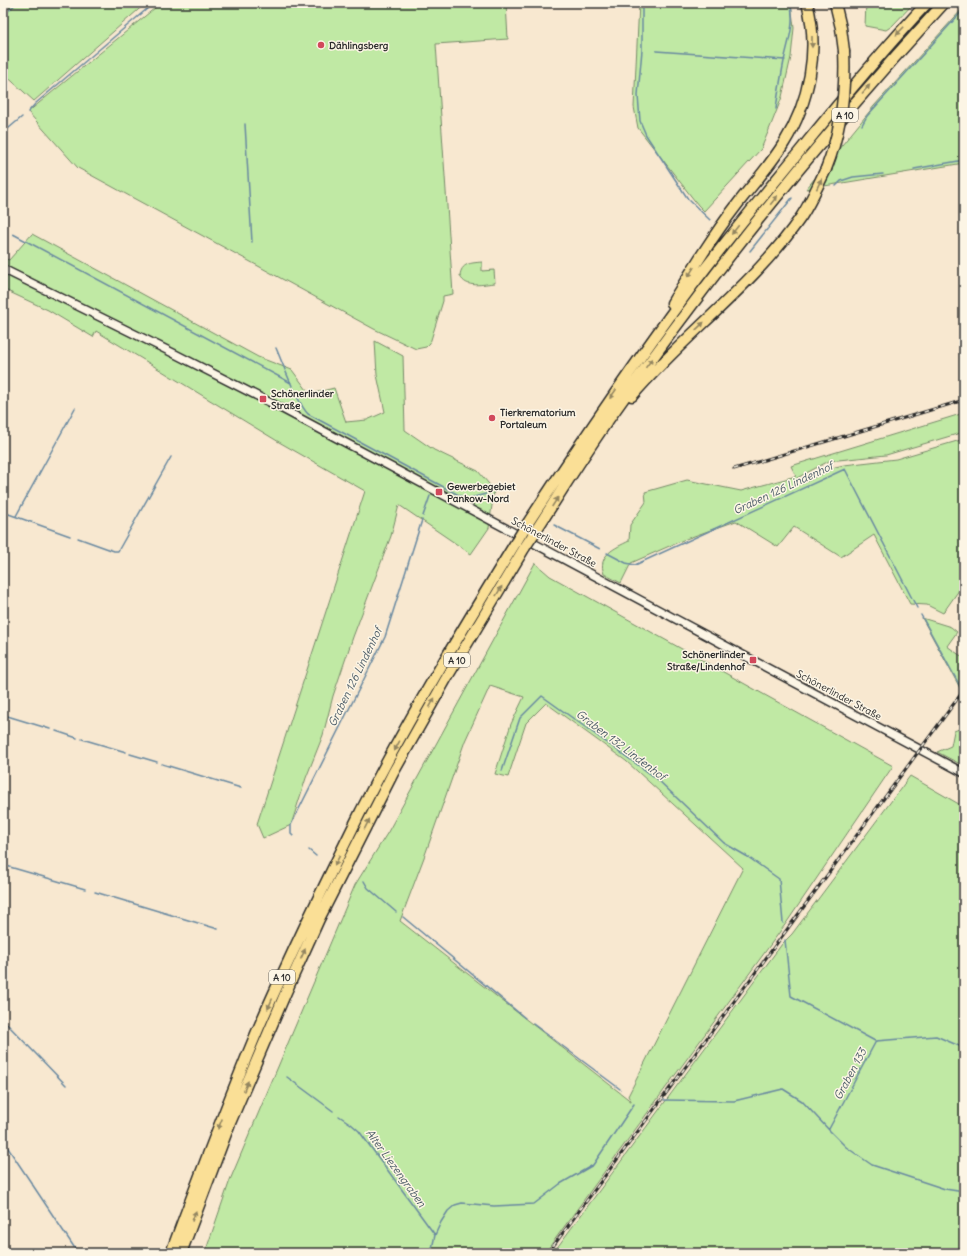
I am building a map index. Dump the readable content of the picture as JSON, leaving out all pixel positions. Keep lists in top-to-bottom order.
{
  "streets": {
    "highway": ["A 10"],
    "main road": ["Schönerlinder Straße"]
  },
  "water": [
    "Graben 126 Lindenhof",
    "Graben 132 Lindenhof",
    "Graben 133",
    "Alter Liezengraben"
  ],
  "places": {
    "other": ["Dählingsberg", "Tierkrematorium Portaleum"],
    "transit": ["Schönerlinder Straße", "Gewerbegebiet Pankow-Nord", "Schönerlinder Straße/Lindenhof"]
  }
}
